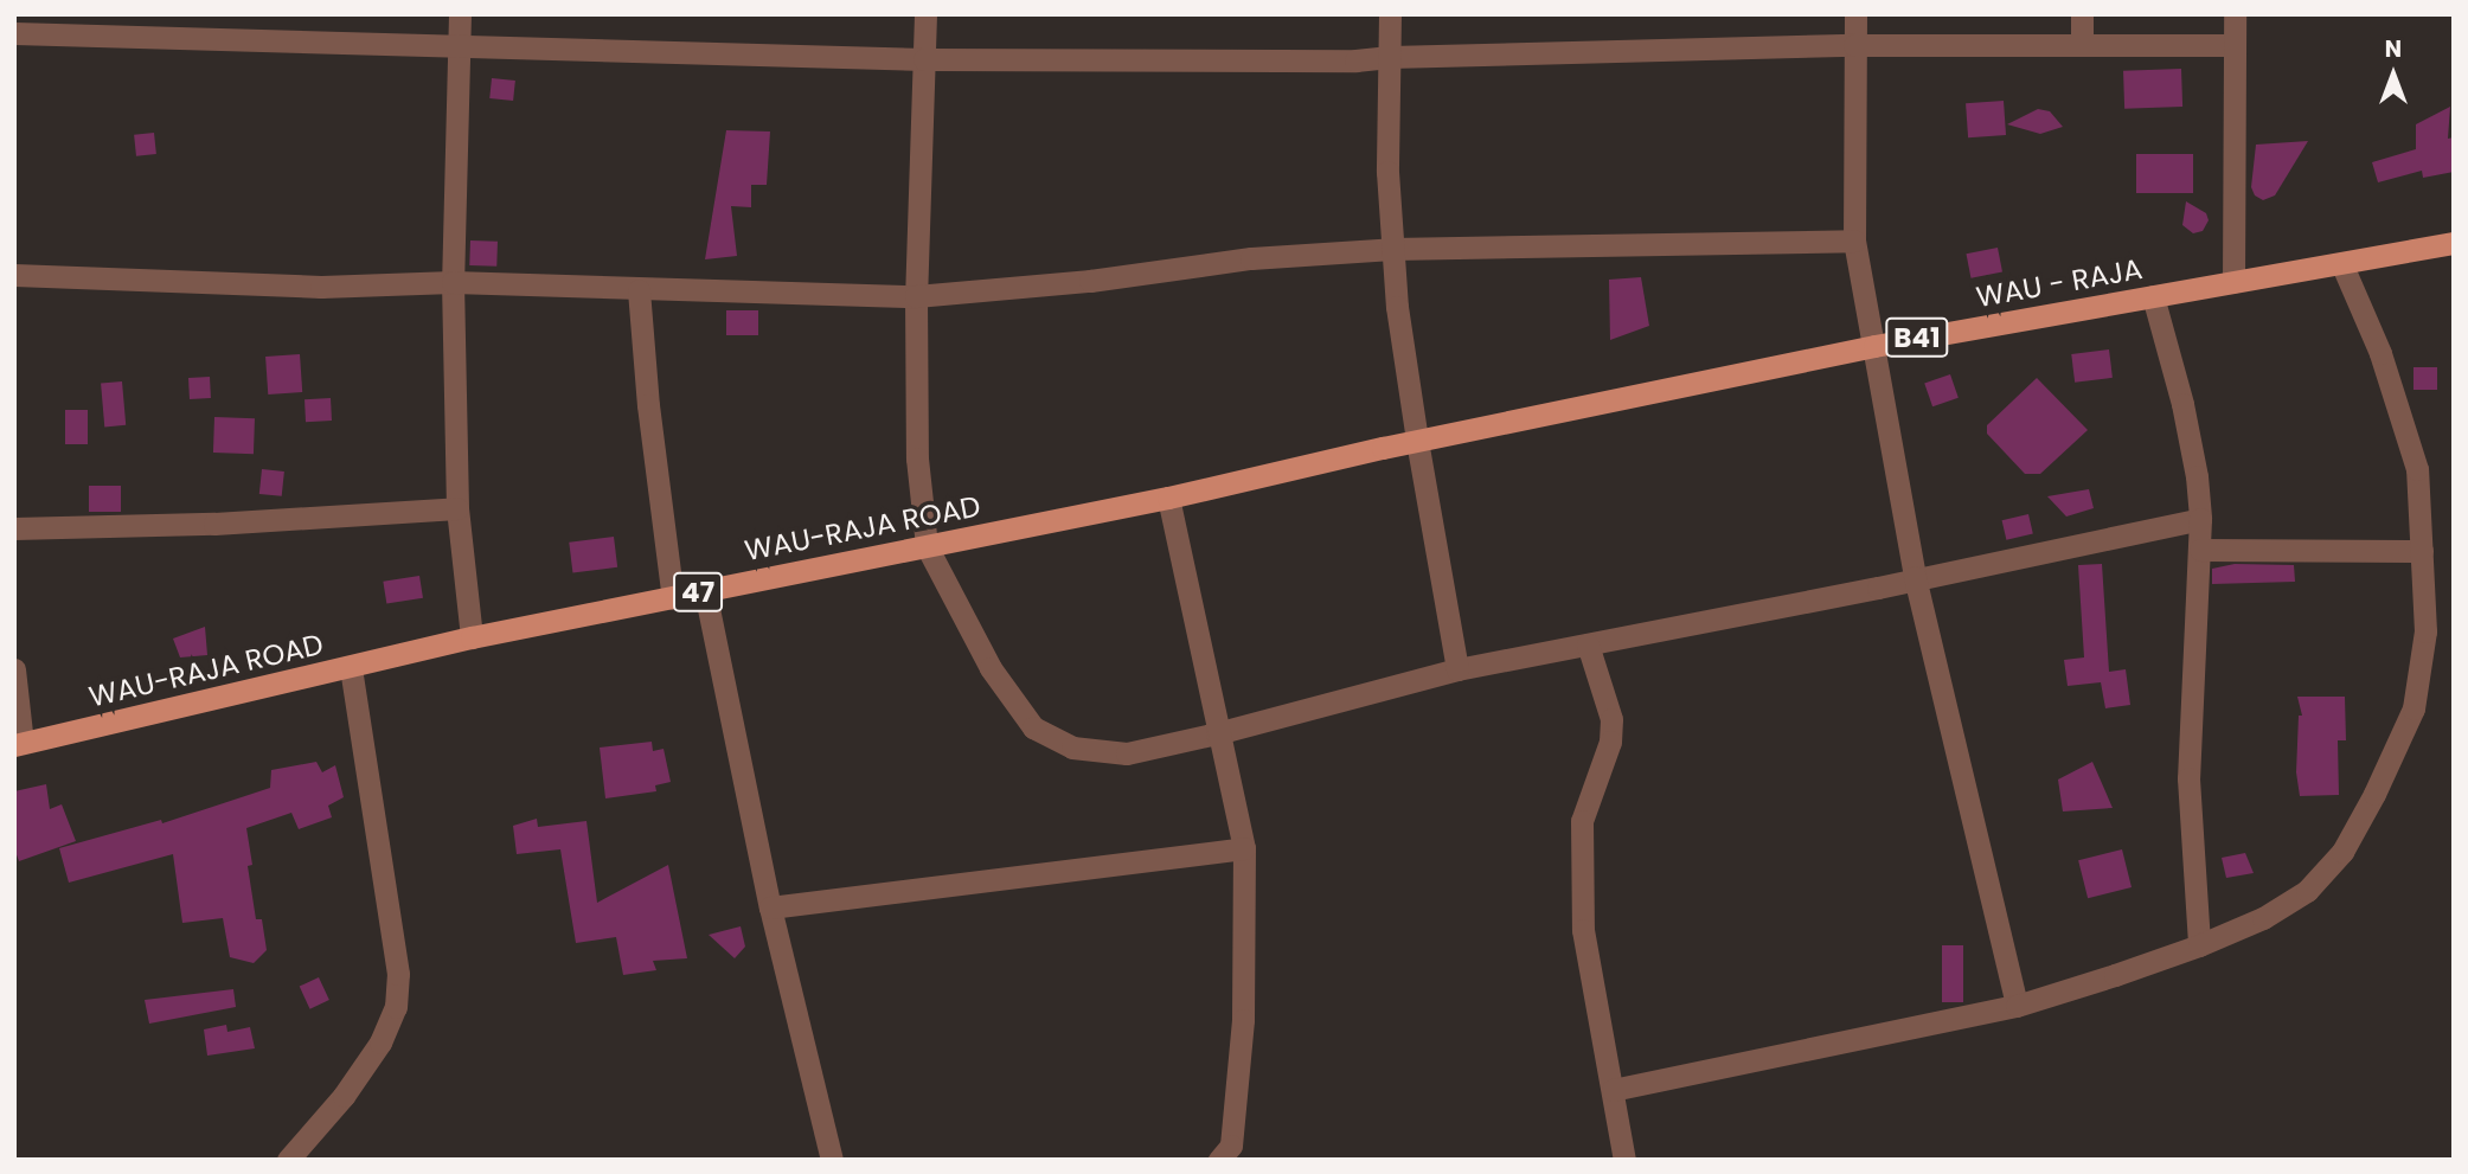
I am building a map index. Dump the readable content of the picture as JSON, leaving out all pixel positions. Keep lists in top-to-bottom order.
{
  "streets": {
    "main road": [
      "WAU - RAJA",
      "B41",
      "WAU-RAJA ROAD",
      "47"
    ]
  },
  "crossings": [
    ["WAU - RAJA", "WAU-RAJA ROAD"]
  ],
  "north": "top"
}
